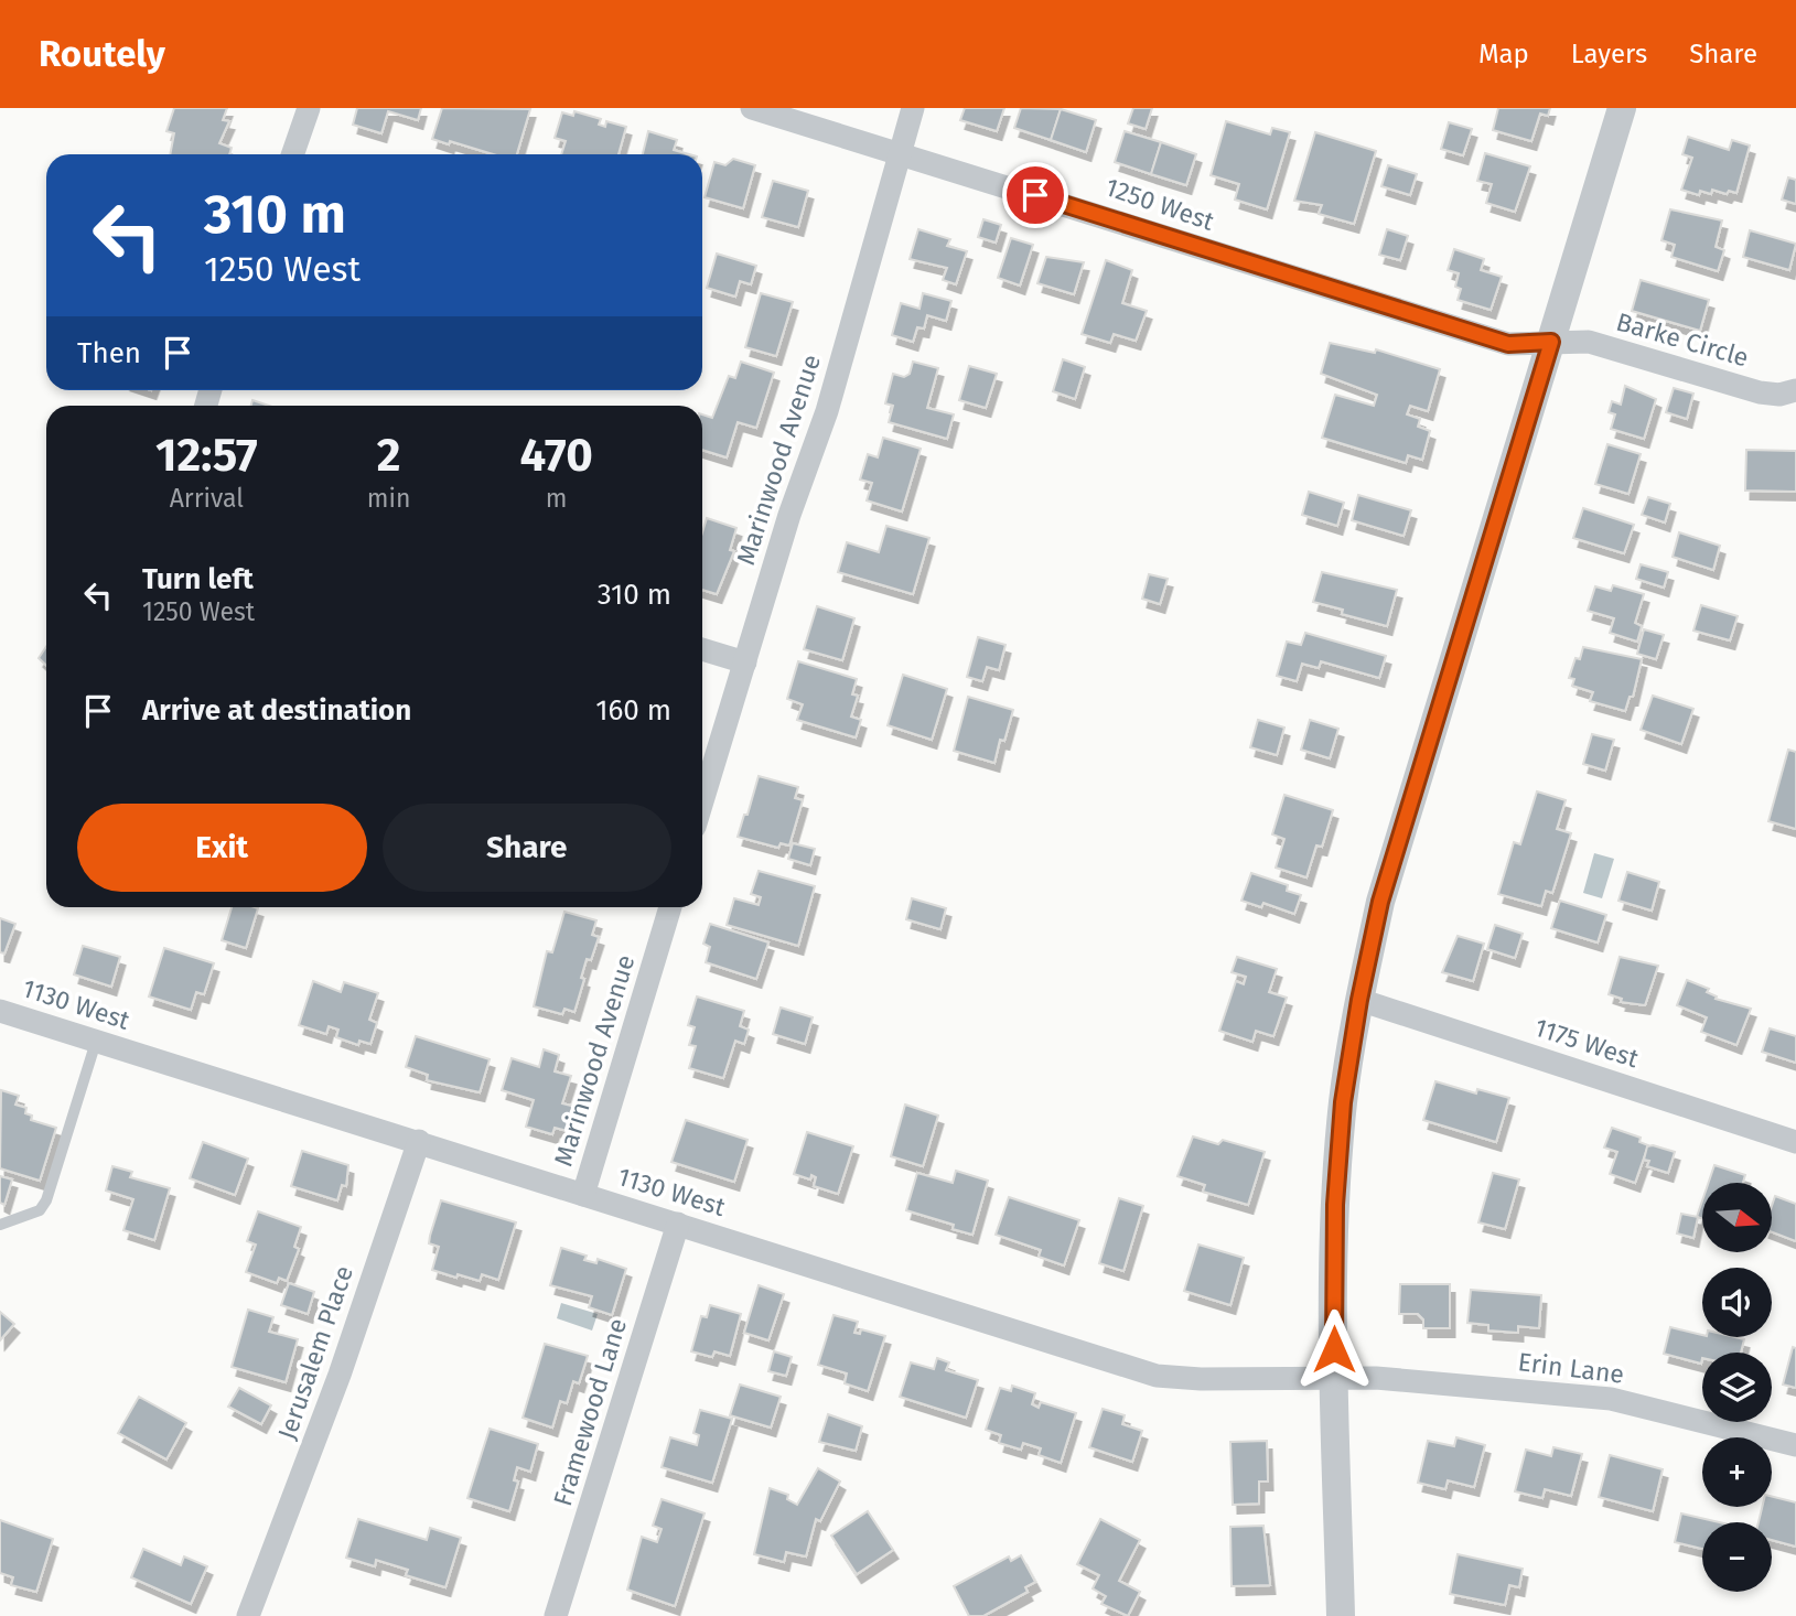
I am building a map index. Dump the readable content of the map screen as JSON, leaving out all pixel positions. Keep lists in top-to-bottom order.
{
  "streets": {
    "street": [
      "1250 West",
      "Barke Circle",
      "Marinwood Avenue",
      "1130 West",
      "1175 West",
      "Jerusalem Place",
      "Erin Lane",
      "Framewood Lane"
    ]
  },
  "crossings": [
    ["1250 West", "Barke Circle"],
    ["1250 West", "Marinwood Avenue"],
    ["Marinwood Avenue", "1130 West"],
    ["1130 West", "Jerusalem Place"],
    ["1130 West", "Erin Lane"],
    ["1130 West", "Framewood Lane"]
  ],
  "north": "right",
  "page": {
    "header": "Routely",
    "nav": ["Map", "Layers", "Share"],
    "turn": ["310 m", "1250 West"],
    "then": "Then",
    "eta": [
      "12:57",
      "Arrival",
      "2",
      "min",
      "470",
      "m"
    ],
    "list": [
      {
        "name": "Turn left",
        "note": "1250 West",
        "value": "310 m"
      },
      {
        "name": "Arrive at destination",
        "value": "160 m"
      }
    ],
    "buttons": ["Exit", "Share"],
    "map_buttons": ["+", "−"]
  }
}
